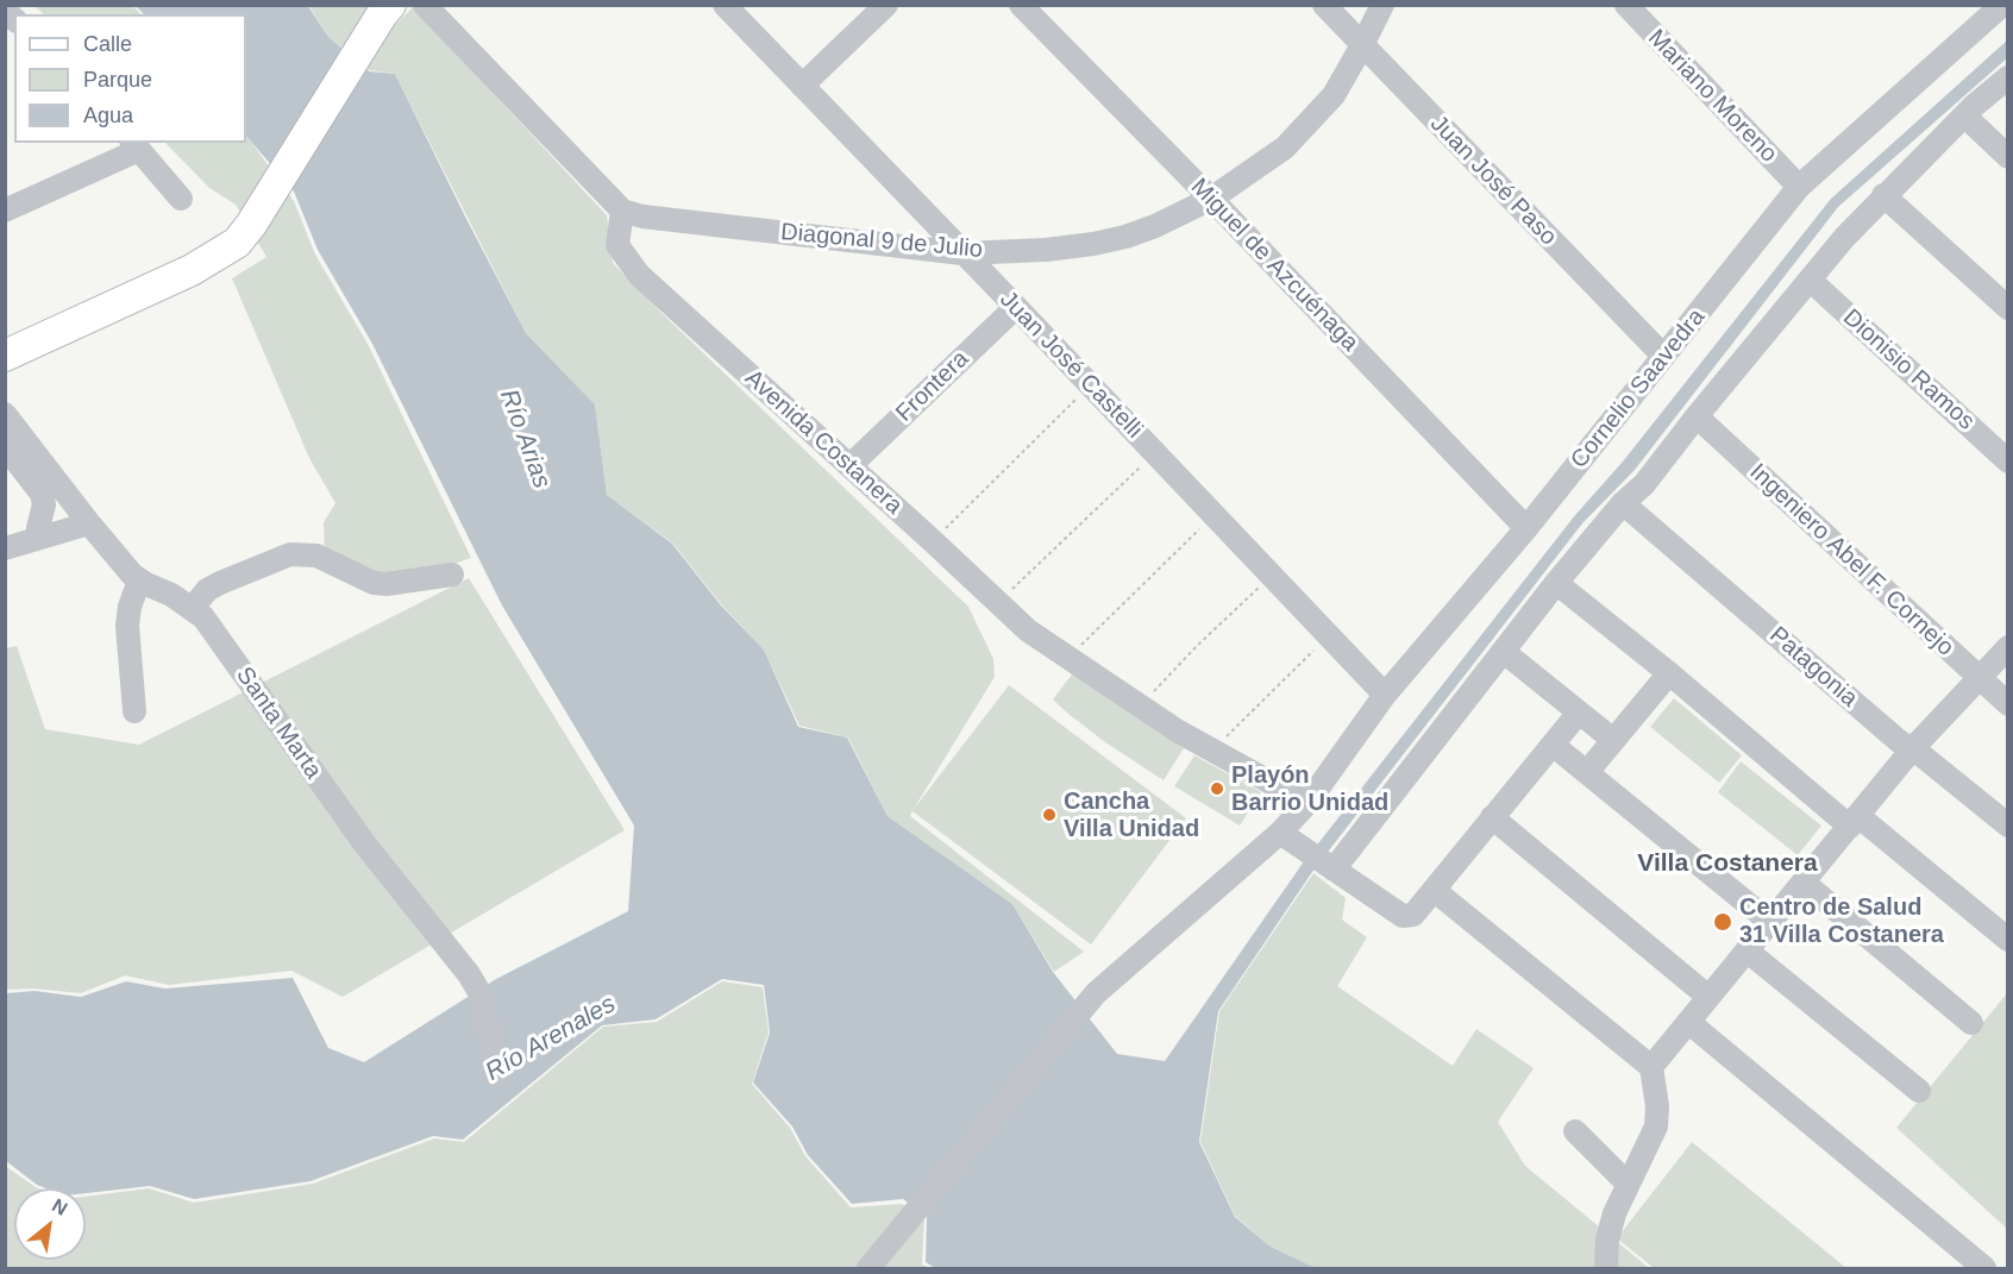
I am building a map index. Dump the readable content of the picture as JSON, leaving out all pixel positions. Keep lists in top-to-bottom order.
{
  "streets": {
    "street": [
      "Mariano Moreno",
      "Juan José Paso",
      "Diagonal 9 de Julio",
      "Miguel de Azcuénaga",
      "Juan José Castelli",
      "Dionisio Ramos",
      "Frontera",
      "Cornelio Saavedra",
      "Avenida Costanera",
      "Ingeniero Abel F. Cornejo",
      "Patagonia",
      "Santa Marta"
    ]
  },
  "crossings": [
    ["Mariano Moreno", "Cornelio Saavedra"],
    ["Juan José Paso", "Diagonal 9 de Julio"],
    ["Juan José Paso", "Cornelio Saavedra"],
    ["Diagonal 9 de Julio", "Miguel de Azcuénaga"],
    ["Diagonal 9 de Julio", "Juan José Castelli"],
    ["Diagonal 9 de Julio", "Avenida Costanera"],
    ["Miguel de Azcuénaga", "Cornelio Saavedra"],
    ["Juan José Castelli", "Frontera"],
    ["Juan José Castelli", "Cornelio Saavedra"],
    ["Frontera", "Avenida Costanera"],
    ["Cornelio Saavedra", "Avenida Costanera"]
  ],
  "districts": ["Villa Costanera"],
  "water": ["Río Arias", "Río Arenales"],
  "places": ["Playón Barrio Unidad", "Cancha Villa Unidad", "Centro de Salud 31 Villa Costanera"],
  "legend": ["Calle", "Parque", "Agua"],
  "north": "top right"
}
